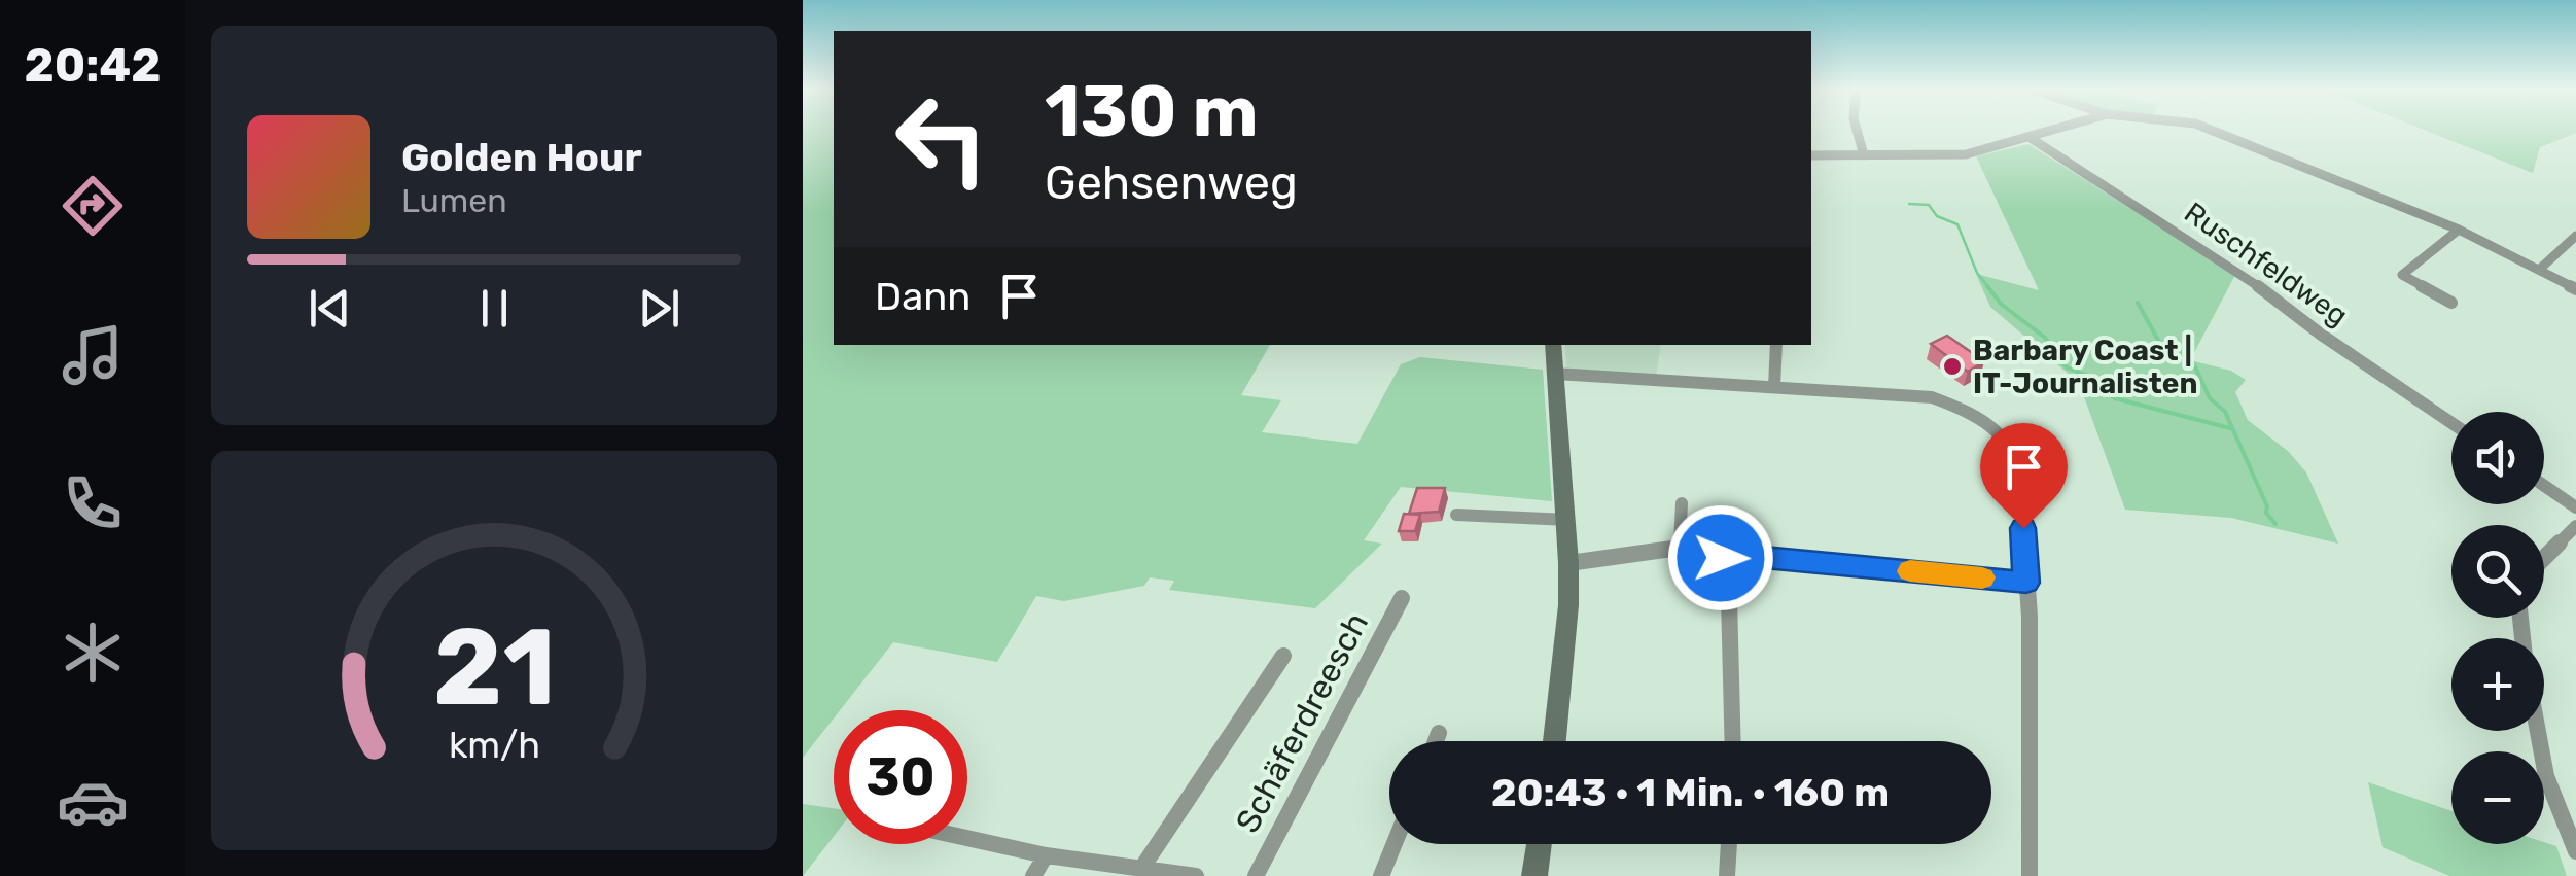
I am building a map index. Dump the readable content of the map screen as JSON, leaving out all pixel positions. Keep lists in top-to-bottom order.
{
  "streets": {
    "street": ["Ruschfeldweg", "Schäferdreesch"]
  },
  "places": ["Barbary Coast | IT-Journalisten"],
  "page": {
    "tabs": "20:42",
    "turn": ["130 m", "Gehsenweg"],
    "song": ["Golden Hour", "Lumen"],
    "then": "Dann",
    "map_buttons": ["+", "−"],
    "limit": "30",
    "trip": "20:43 · 1 Min. · 160 m",
    "gauge": ["21", "km/h"]
  }
}
